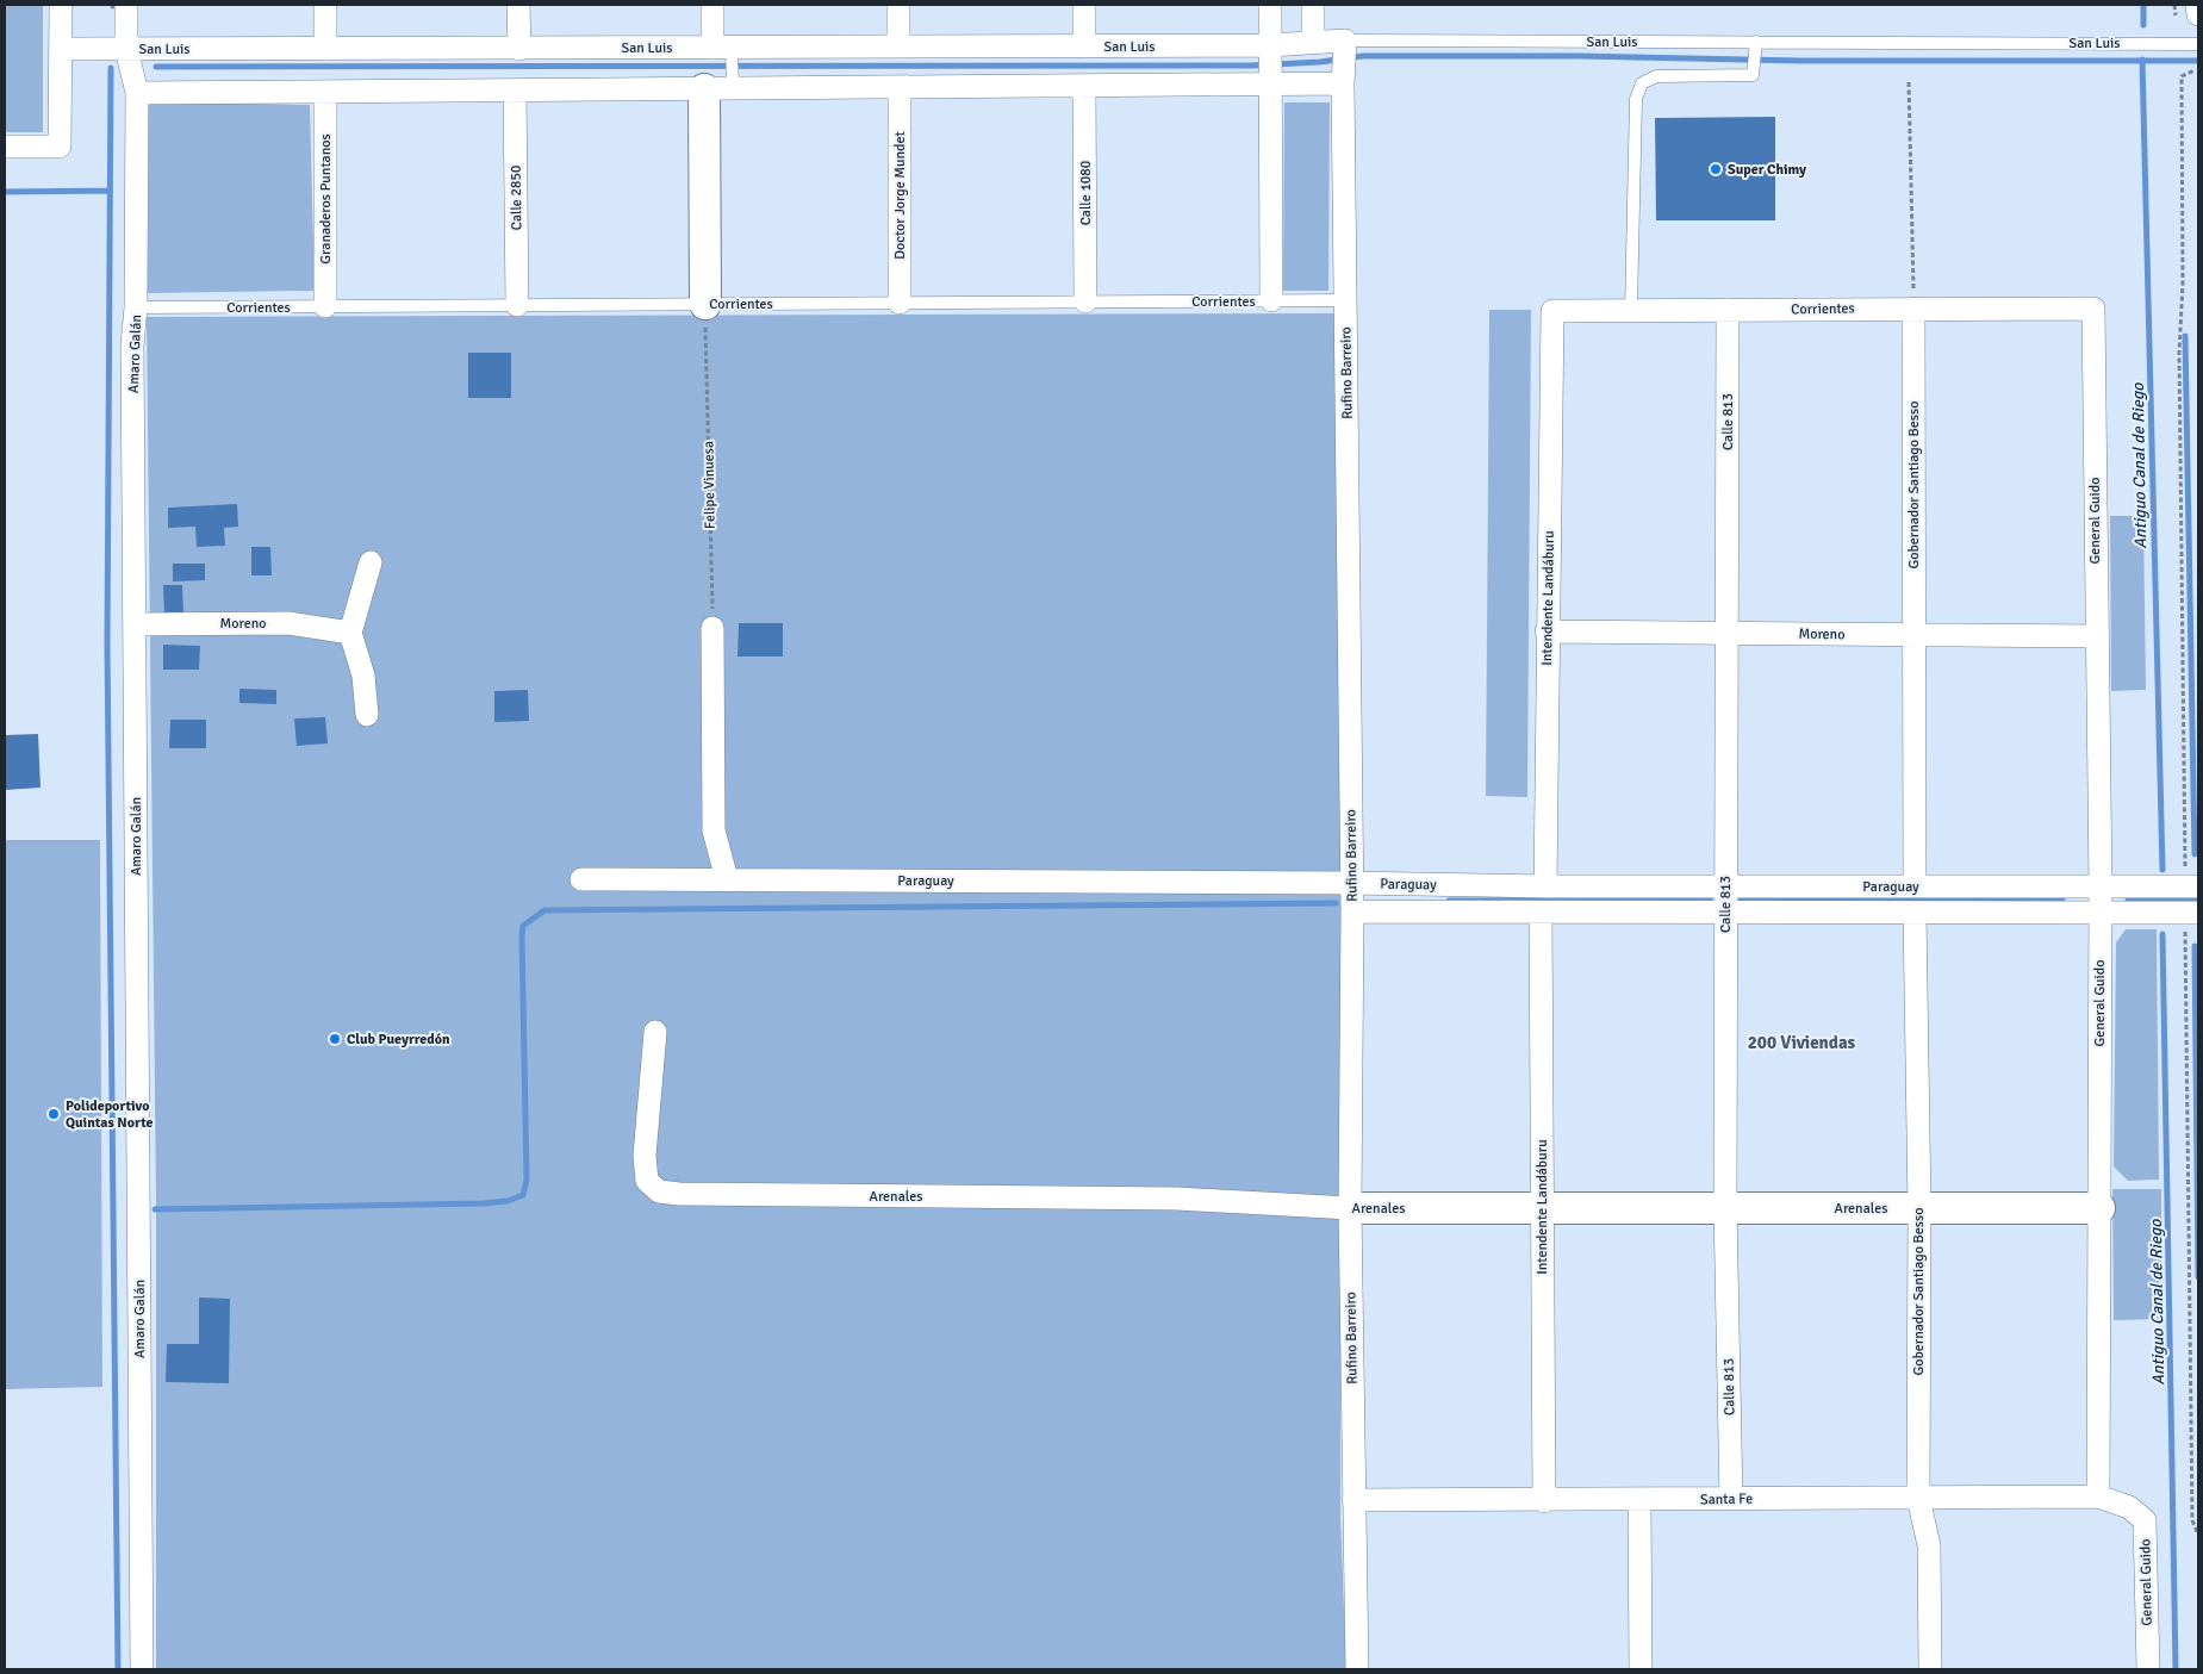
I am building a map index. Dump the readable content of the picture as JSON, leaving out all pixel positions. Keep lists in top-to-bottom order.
{
  "streets": {
    "street": [
      "San Luis",
      "Calle 1080",
      "Doctor Jorge Mundet",
      "Calle 2850",
      "Granaderos Puntanos",
      "Corrientes",
      "Amaro Galán",
      "Rufino Barreiro",
      "Calle 813",
      "Gobernador Santiago Besso",
      "General Guido",
      "Intendente Landáburu",
      "Moreno",
      "Paraguay",
      "Arenales",
      "Santa Fe"
    ],
    "path": ["Felipe Vinuesa"]
  },
  "crossings": [
    ["San Luis", "Amaro Galán"],
    ["San Luis", "Rufino Barreiro"],
    ["Calle 1080", "Corrientes"],
    ["Doctor Jorge Mundet", "Corrientes"],
    ["Calle 2850", "Corrientes"],
    ["Granaderos Puntanos", "Corrientes"],
    ["Corrientes", "Amaro Galán"],
    ["Corrientes", "Rufino Barreiro"],
    ["Corrientes", "Calle 813"],
    ["Corrientes", "Felipe Vinuesa"],
    ["Corrientes", "Gobernador Santiago Besso"],
    ["Corrientes", "General Guido"],
    ["Corrientes", "Intendente Landáburu"],
    ["Amaro Galán", "Moreno"],
    ["Rufino Barreiro", "Paraguay"],
    ["Rufino Barreiro", "Arenales"],
    ["Rufino Barreiro", "Santa Fe"],
    ["Calle 813", "Moreno"],
    ["Calle 813", "Paraguay"],
    ["Calle 813", "Arenales"],
    ["Calle 813", "Santa Fe"],
    ["Gobernador Santiago Besso", "Moreno"],
    ["Gobernador Santiago Besso", "Paraguay"],
    ["Gobernador Santiago Besso", "Arenales"],
    ["Gobernador Santiago Besso", "Santa Fe"],
    ["General Guido", "Moreno"],
    ["General Guido", "Paraguay"],
    ["General Guido", "Arenales"],
    ["General Guido", "Santa Fe"],
    ["Intendente Landáburu", "Moreno"],
    ["Intendente Landáburu", "Paraguay"],
    ["Intendente Landáburu", "Arenales"],
    ["Intendente Landáburu", "Santa Fe"]
  ],
  "districts": ["200 Viviendas"],
  "water": ["Antiguo Canal de Riego"],
  "places": ["Super Chimy", "Club Pueyrredón", "Polideportivo Quintas Norte"]
}
